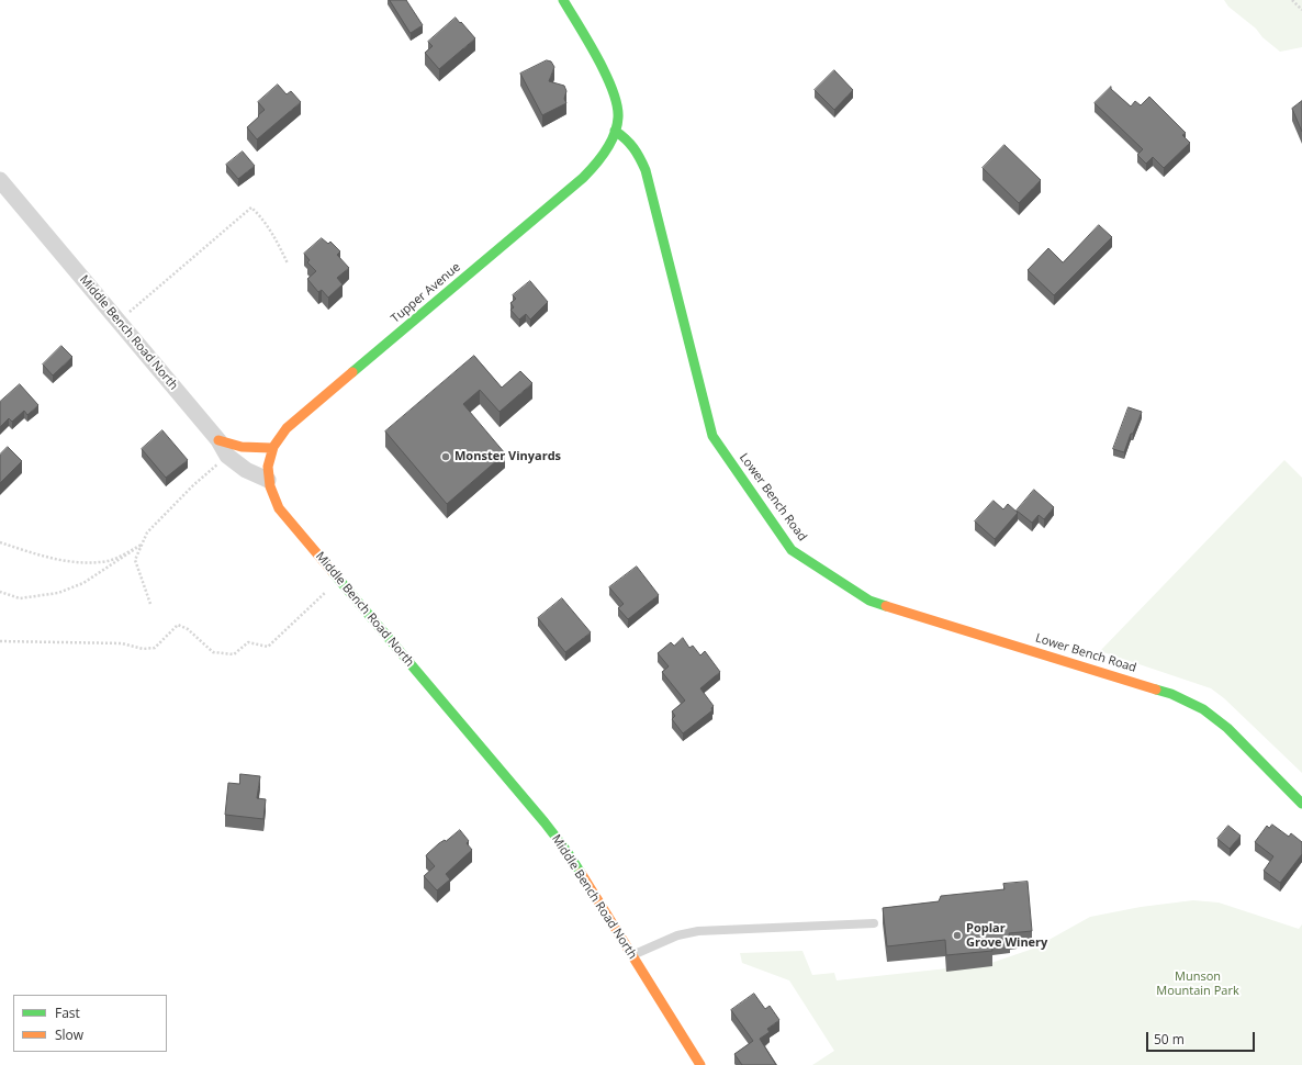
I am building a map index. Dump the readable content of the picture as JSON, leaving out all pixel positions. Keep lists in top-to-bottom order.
{
  "streets": {
    "street": ["Tupper Avenue", "Middle Bench Road North", "Lower Bench Road"]
  },
  "crossings": [
    ["Tupper Avenue", "Middle Bench Road North"],
    ["Tupper Avenue", "Lower Bench Road"]
  ],
  "parks": ["Munson Mountain Park"],
  "places": ["Monster Vinyards", "Poplar Grove Winery"],
  "legend": ["Fast", "Slow"],
  "scale_bar": "50 m"
}
